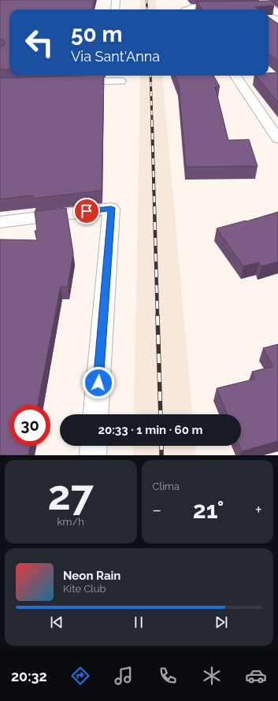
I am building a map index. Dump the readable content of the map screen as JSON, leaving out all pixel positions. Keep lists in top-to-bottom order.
{
  "page": {
    "turn": ["50 m", "Via Sant'Anna"],
    "limit": "30",
    "trip": "20:33 · 1 min · 60 m",
    "tile": [
      ["27", "km/h"],
      "Clima"
    ],
    "heat": ["−", "21°", "+"],
    "song": ["Neon Rain", "Kite Club"],
    "tabs": "20:32"
  }
}
